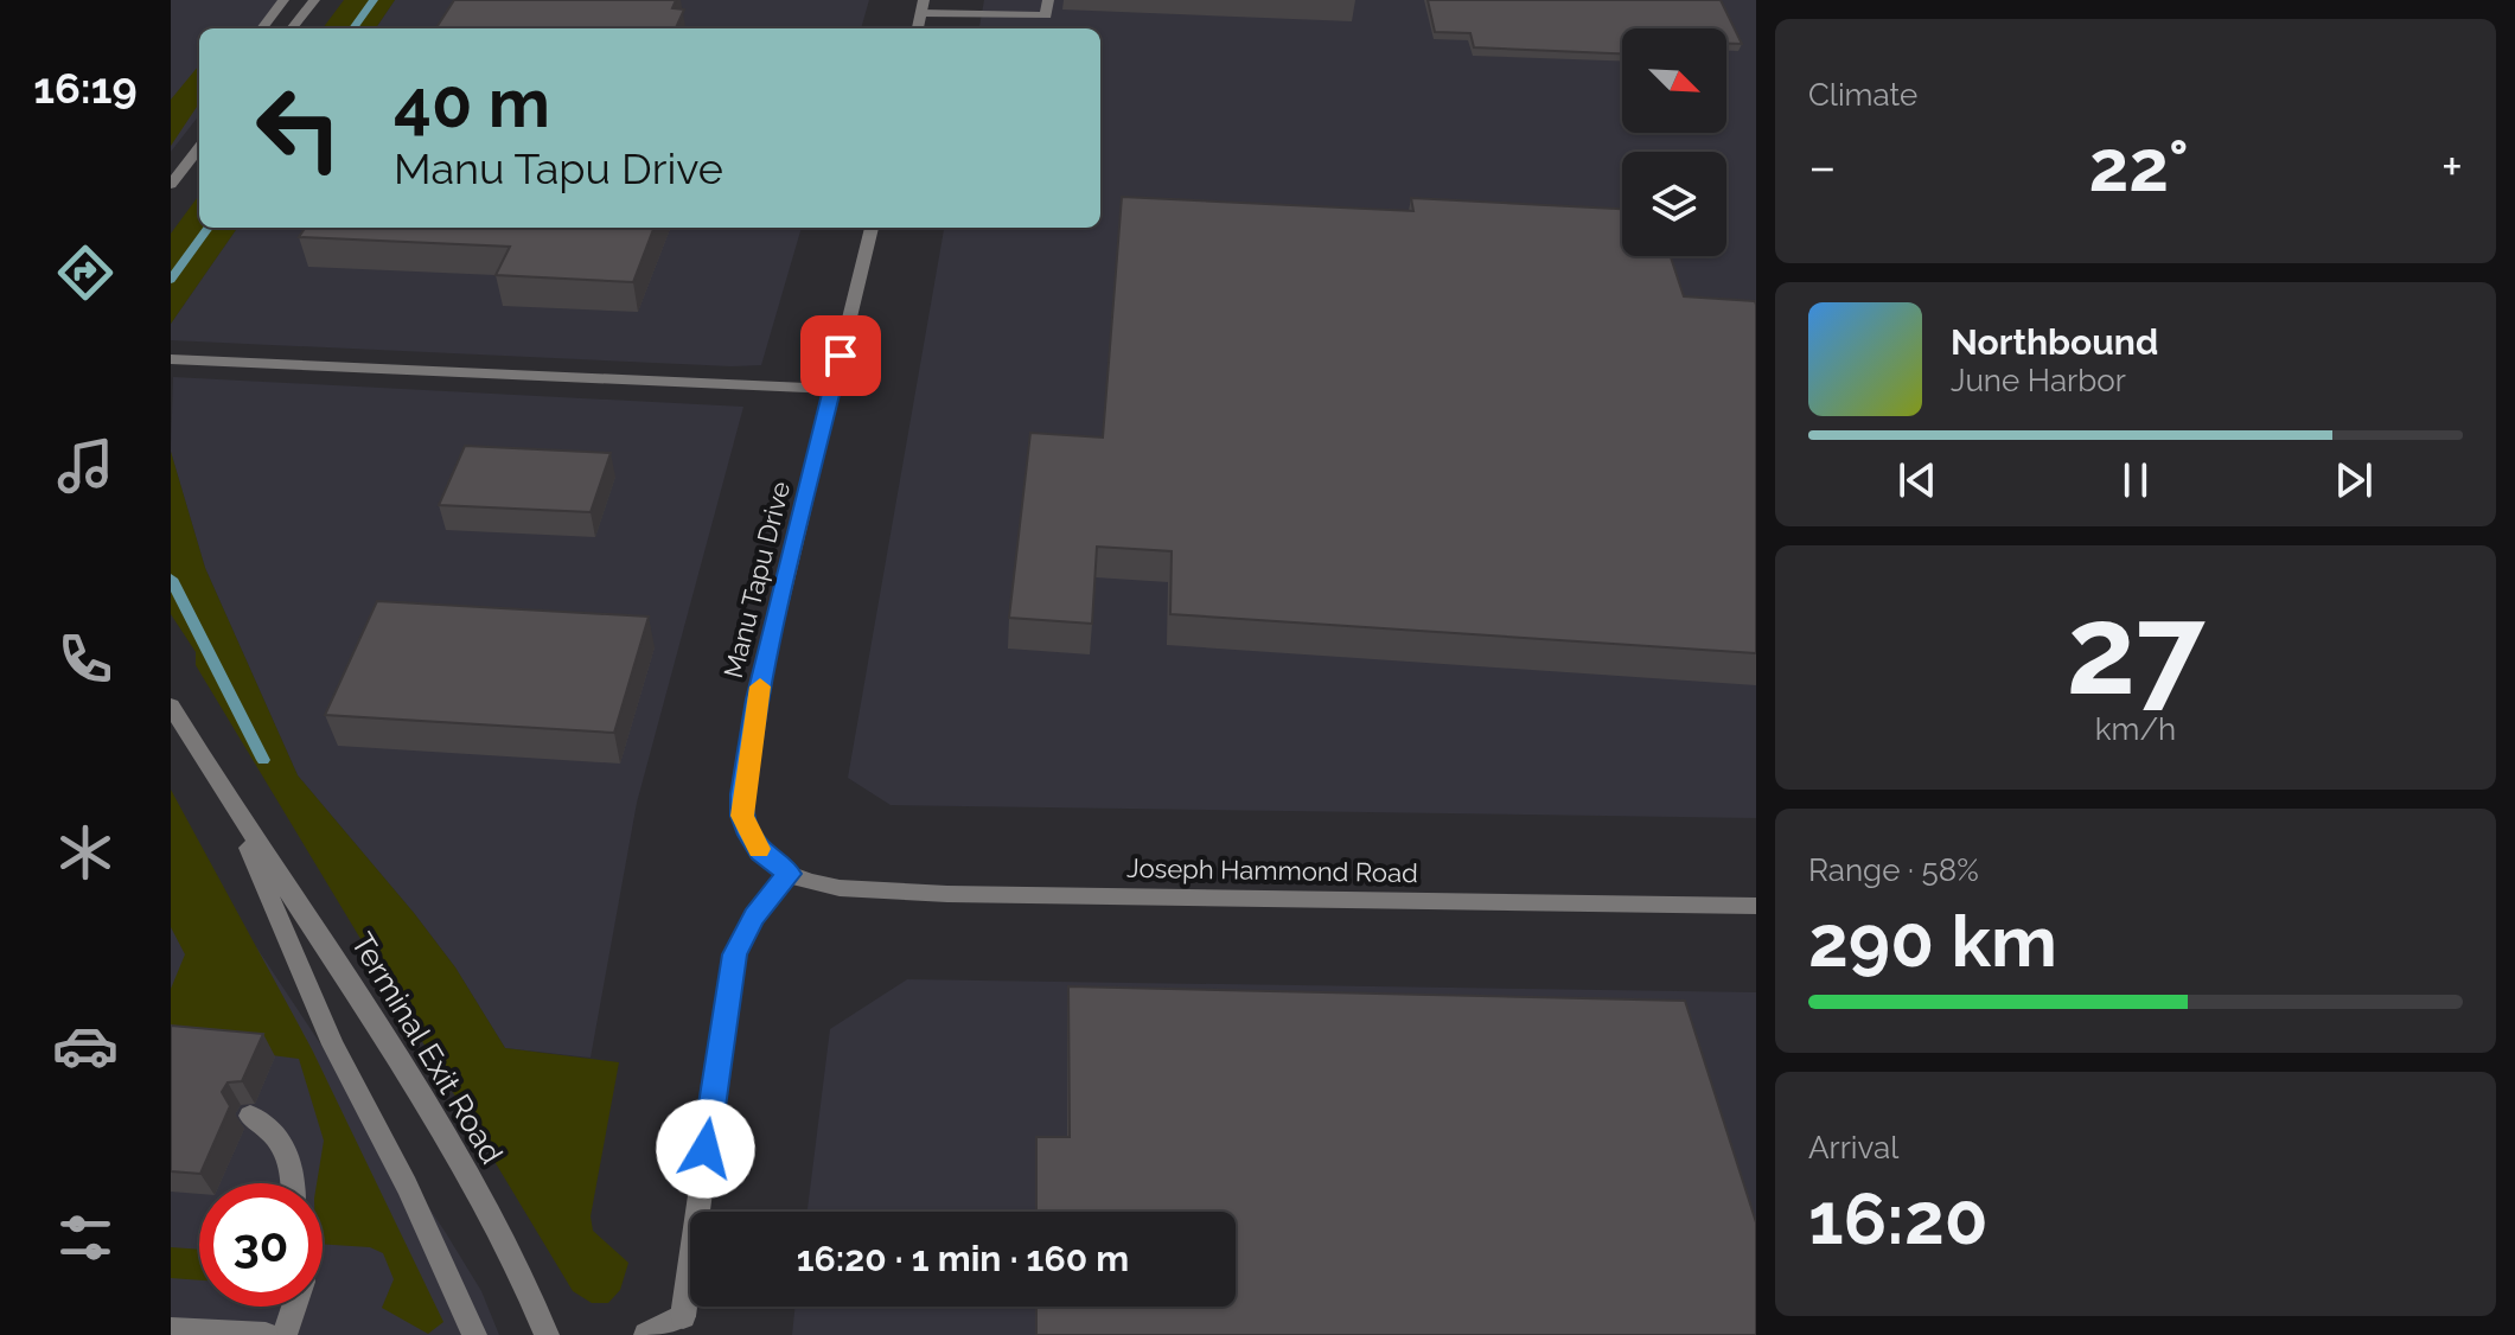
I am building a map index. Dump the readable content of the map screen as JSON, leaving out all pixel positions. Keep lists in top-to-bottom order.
{
  "streets": {
    "street": ["Manu Tapu Drive", "Joseph Hammond Road", "Terminal Exit Road"]
  },
  "crossings": [
    ["Manu Tapu Drive", "Joseph Hammond Road"]
  ],
  "north": "bottom right",
  "page": {
    "tabs": "16:19",
    "tile": [
      "Climate",
      ["27", "km/h"],
      ["Range · 58%", "290 km"],
      ["Arrival", "16:20"]
    ],
    "turn": ["40 m", "Manu Tapu Drive"],
    "heat": ["−", "22°", "+"],
    "song": ["Northbound", "June Harbor"],
    "limit": "30",
    "trip": "16:20 · 1 min · 160 m"
  }
}
